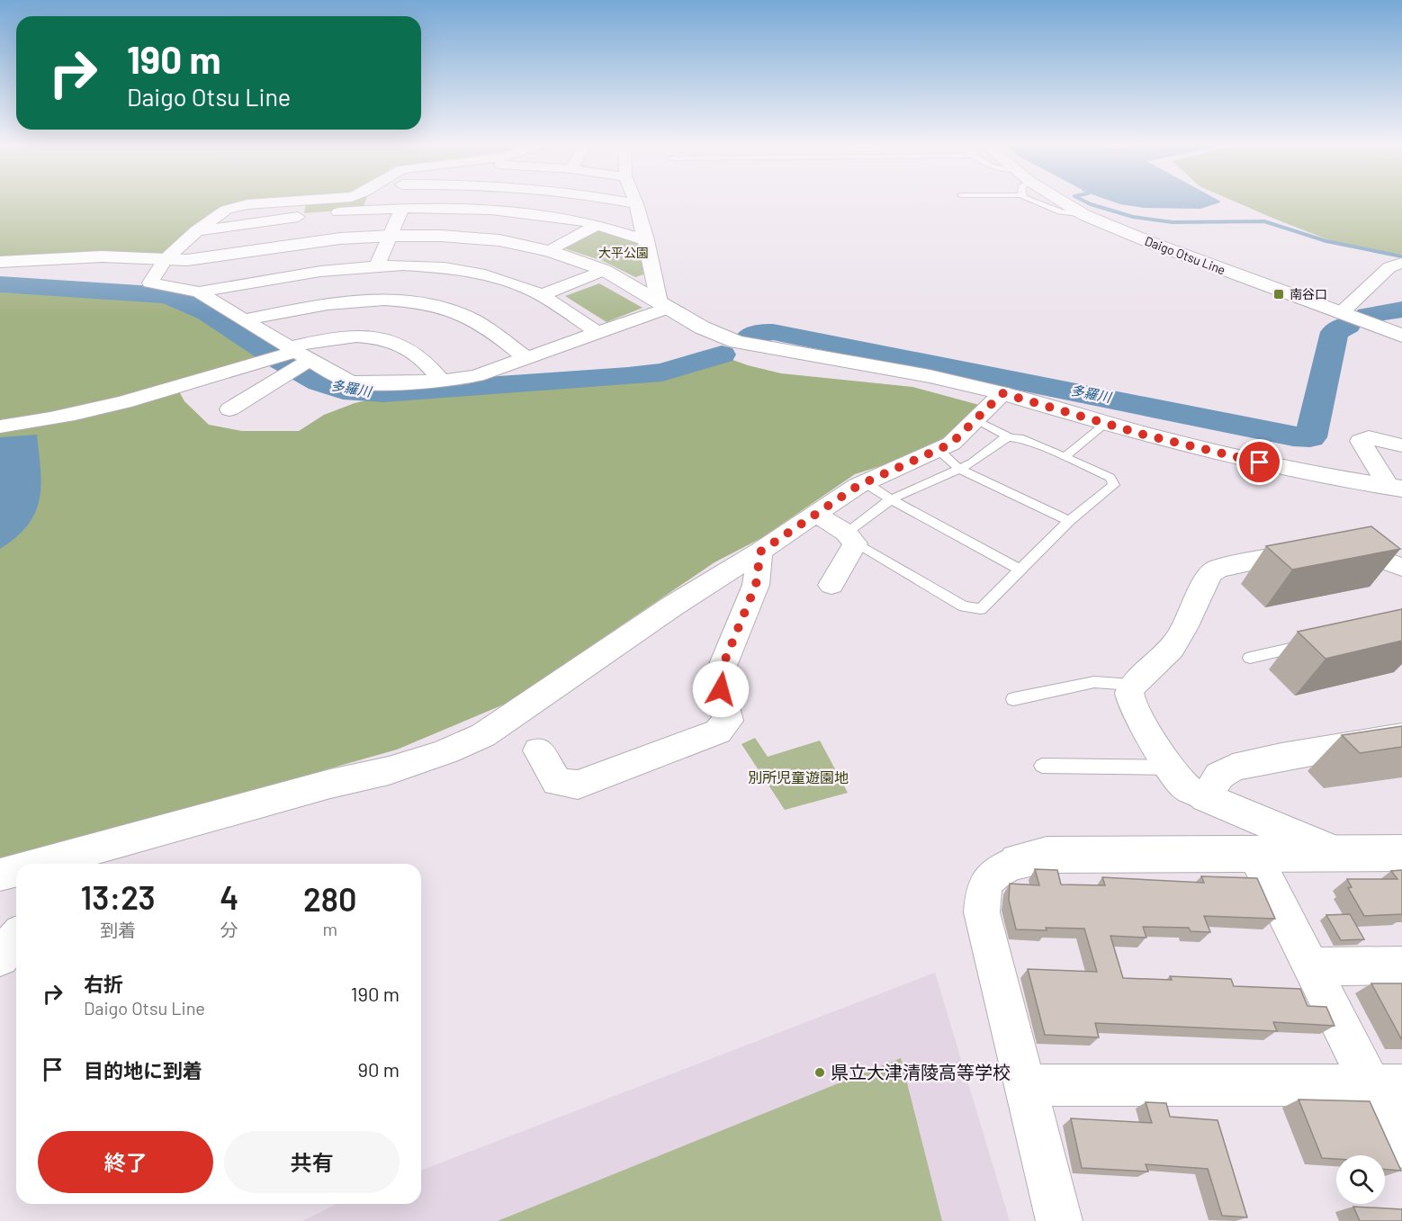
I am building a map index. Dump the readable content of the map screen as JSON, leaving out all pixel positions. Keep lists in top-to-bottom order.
{
  "streets": {
    "street": ["Daigo Otsu Line"]
  },
  "water": ["多羅川"],
  "parks": ["大平公園", "別所児童遊園地"],
  "places": {
    "transit": ["南谷口"],
    "other": ["県立大津清陵高等学校"]
  },
  "page": {
    "turn": ["190 m", "Daigo Otsu Line"],
    "eta": [
      "13:23",
      "到着",
      "4",
      "分",
      "280",
      "m"
    ],
    "list": [
      {
        "name": "右折",
        "note": "Daigo Otsu Line",
        "value": "190 m"
      },
      {
        "name": "目的地に到着",
        "value": "90 m"
      }
    ],
    "buttons": ["終了", "共有"]
  }
}
